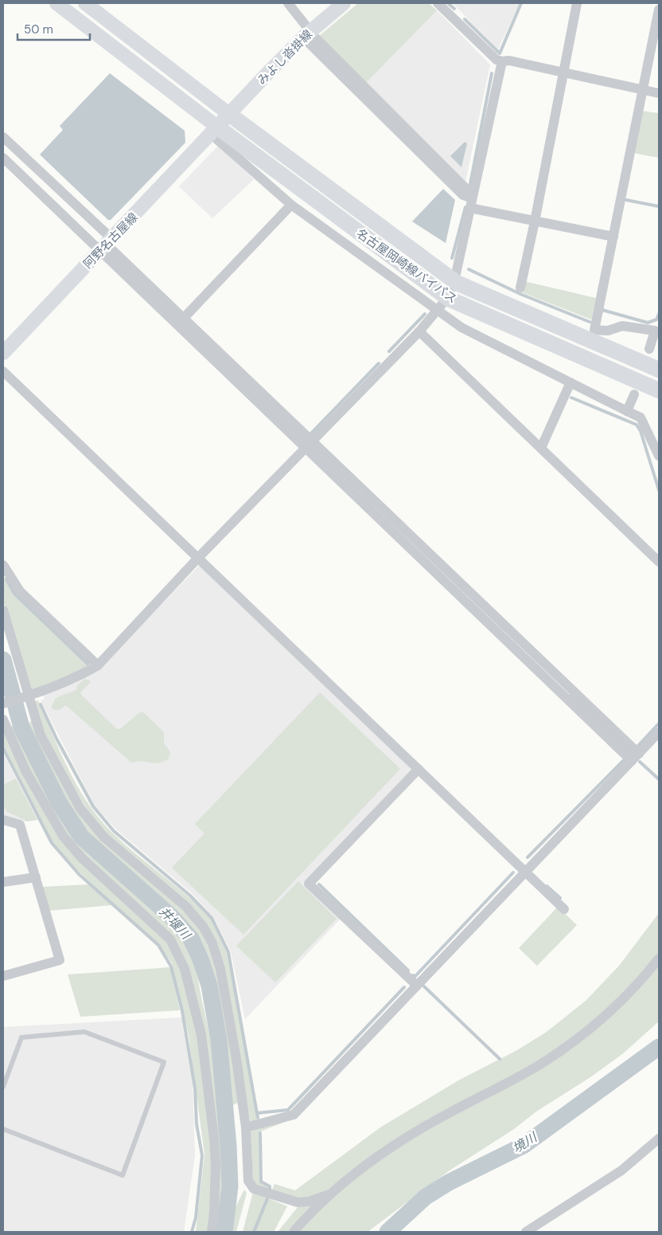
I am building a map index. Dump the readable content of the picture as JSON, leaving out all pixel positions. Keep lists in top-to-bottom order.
{
  "streets": {
    "main road": ["みよし沓掛線", "阿野名古屋線", "名古屋岡崎線バイパス"]
  },
  "crossings": [
    ["みよし沓掛線", "阿野名古屋線"],
    ["みよし沓掛線", "名古屋岡崎線バイパス"],
    ["阿野名古屋線", "名古屋岡崎線バイパス"]
  ],
  "water": ["井堰川", "境川"],
  "scale_bar": "50 m"
}
